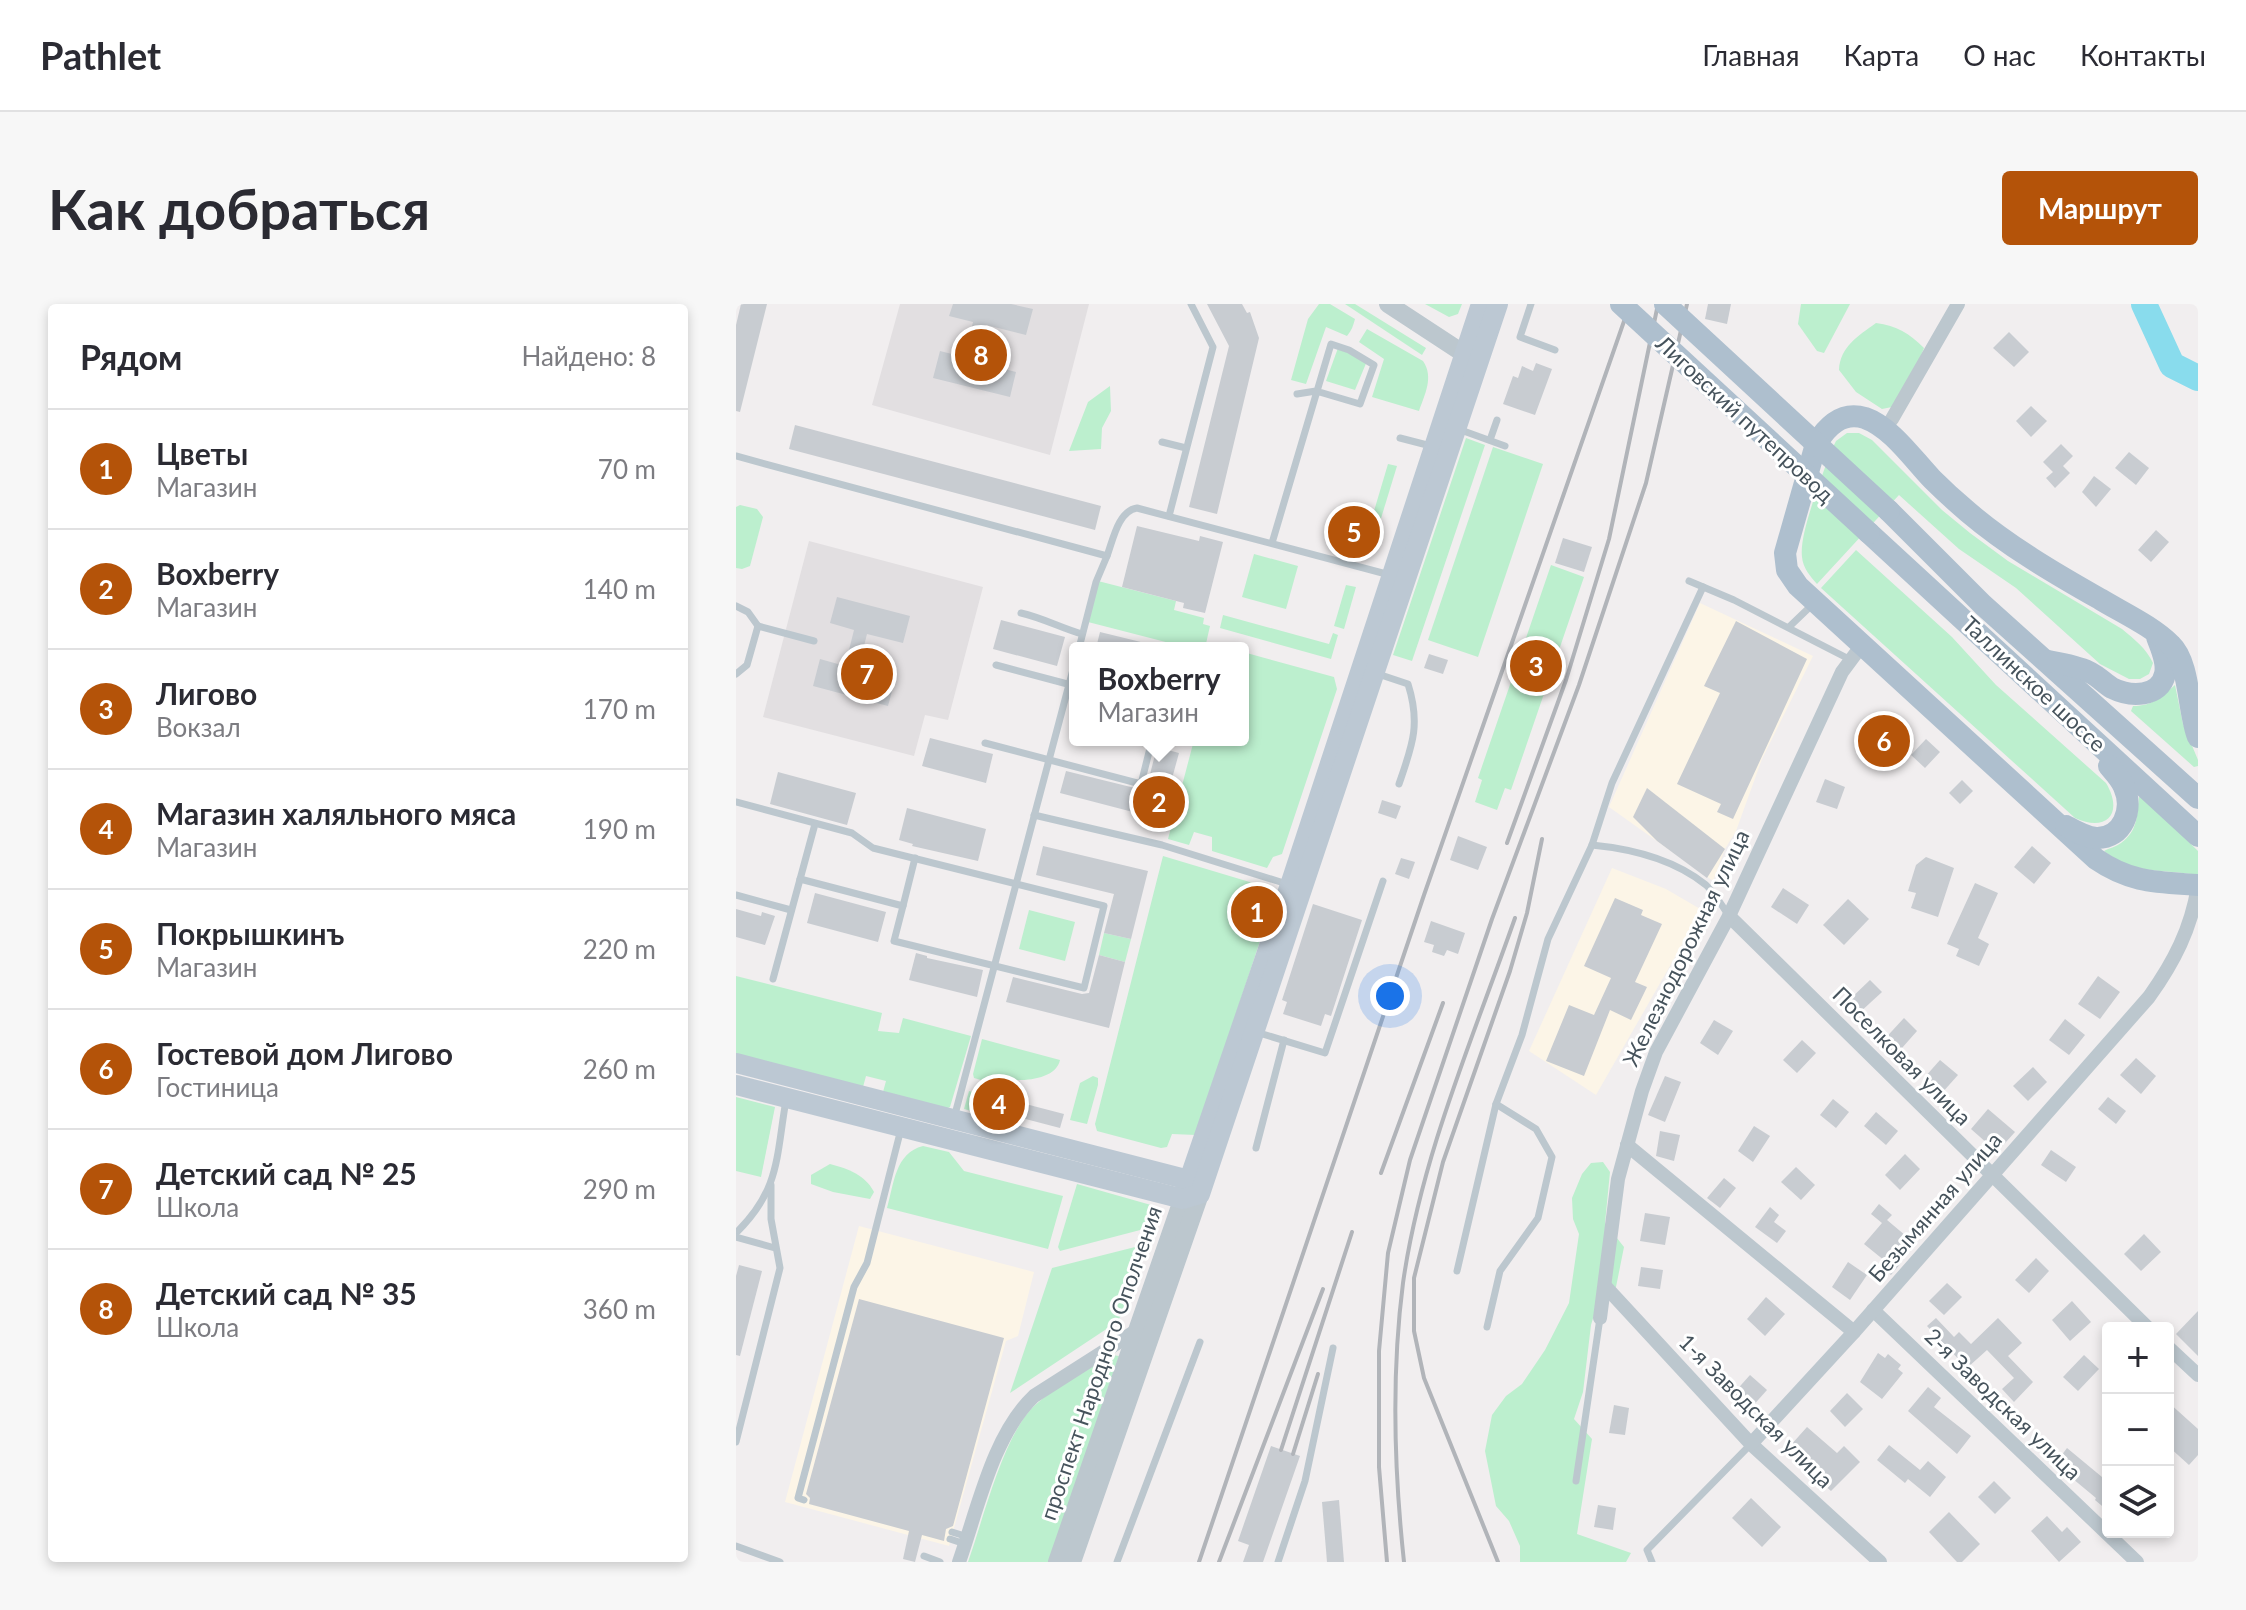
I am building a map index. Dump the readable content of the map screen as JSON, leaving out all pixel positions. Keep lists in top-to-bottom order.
{
  "streets": {
    "main road": ["Лиговский путепровод", "Таллинское шоссе", "проспект Народного Ополчения"],
    "street": [
      "Железнодорожная улица",
      "Поселковая улица",
      "Безымянная улица",
      "2-я Заводская улица",
      "1-я Заводская улица"
    ]
  },
  "crossings": [
    ["Лиговский путепровод", "Таллинское шоссе"],
    ["Железнодорожная улица", "Поселковая улица"],
    ["Железнодорожная улица", "1-я Заводская улица"],
    ["Поселковая улица", "Безымянная улица"],
    ["Безымянная улица", "2-я Заводская улица"],
    ["Безымянная улица", "1-я Заводская улица"]
  ],
  "page": {
    "header": "Pathlet",
    "nav": [
      "Главная",
      "Карта",
      "О нас",
      "Контакты"
    ],
    "buttons": "Маршрут",
    "title": "Как добраться",
    "heading": ["Рядом", "Найдено: 8"],
    "pins": [
      "8",
      "5",
      "3",
      "7",
      "6",
      "2",
      "1",
      "4"
    ],
    "list": [
      {
        "mark": "1",
        "name": "Цветы",
        "note": "Магазин",
        "value": "70 m"
      },
      {
        "mark": "2",
        "name": "Boxberry",
        "note": "Магазин",
        "value": "140 m"
      },
      {
        "mark": "3",
        "name": "Лигово",
        "note": "Вокзал",
        "value": "170 m"
      },
      {
        "mark": "4",
        "name": "Магазин халяльного мяса",
        "note": "Магазин",
        "value": "190 m"
      },
      {
        "mark": "5",
        "name": "Покрышкинъ",
        "note": "Магазин",
        "value": "220 m"
      },
      {
        "mark": "6",
        "name": "Гостевой дом Лигово",
        "note": "Гостиница",
        "value": "260 m"
      },
      {
        "mark": "7",
        "name": "Детский сад № 25",
        "note": "Школа",
        "value": "290 m"
      },
      {
        "mark": "8",
        "name": "Детский сад № 35",
        "note": "Школа",
        "value": "360 m"
      }
    ],
    "popup": ["Boxberry", "Магазин"],
    "map_buttons": ["+", "−"]
  }
}
